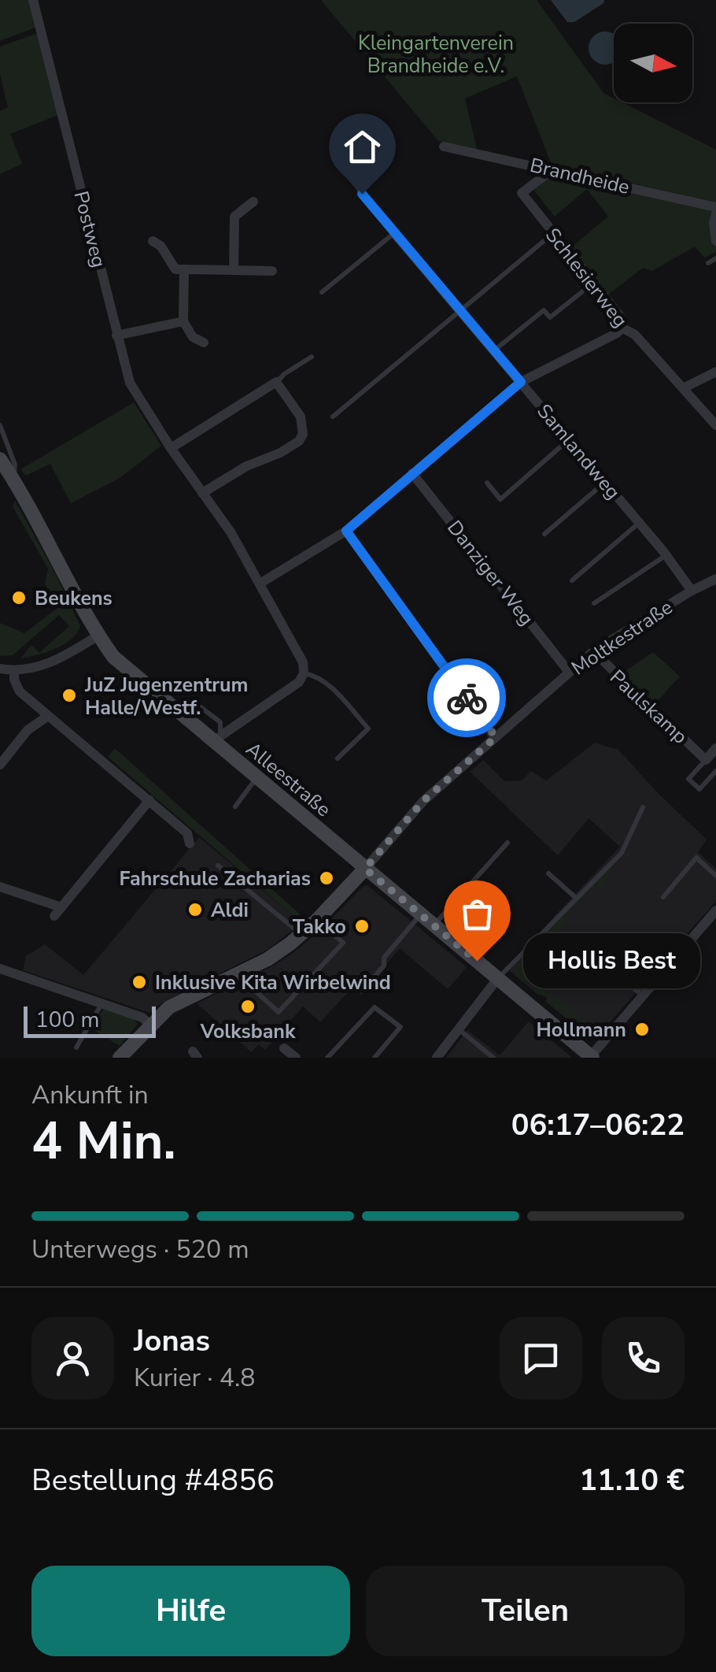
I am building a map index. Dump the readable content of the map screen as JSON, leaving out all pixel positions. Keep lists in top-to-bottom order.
{
  "streets": {
    "street": [
      "Brandheide",
      "Postweg",
      "Schlesierweg",
      "Samlandweg",
      "Danziger Weg",
      "Moltkestraße",
      "Paulskamp",
      "Alleestraße"
    ]
  },
  "crossings": [
    ["Brandheide", "Schlesierweg"],
    ["Samlandweg", "Moltkestraße"],
    ["Danziger Weg", "Moltkestraße"],
    ["Moltkestraße", "Paulskamp"],
    ["Moltkestraße", "Alleestraße"]
  ],
  "parks": ["Kleingartenverein Brandheide e.V."],
  "places": [
    "Beukens",
    "JuZ Jugenzentrum Halle/Westf.",
    "Fahrschule Zacharias",
    "Aldi",
    "Takko",
    "Hollis Best",
    "Inklusive Kita Wirbelwind",
    "Volksbank",
    "Hollmann"
  ],
  "scale_bar": "100 m",
  "north": "right",
  "page": {
    "bubble": "Hollis Best",
    "scale": "100 m",
    "heading": ["4 Min.", "Ankunft in", "06:17–06:22"],
    "panel": [
      "Jonas",
      "Kurier · 4.8",
      "Bestellung #4856",
      "11.10 €"
    ],
    "bar": "Unterwegs · 520 m",
    "buttons": ["Hilfe", "Teilen"]
  }
}
